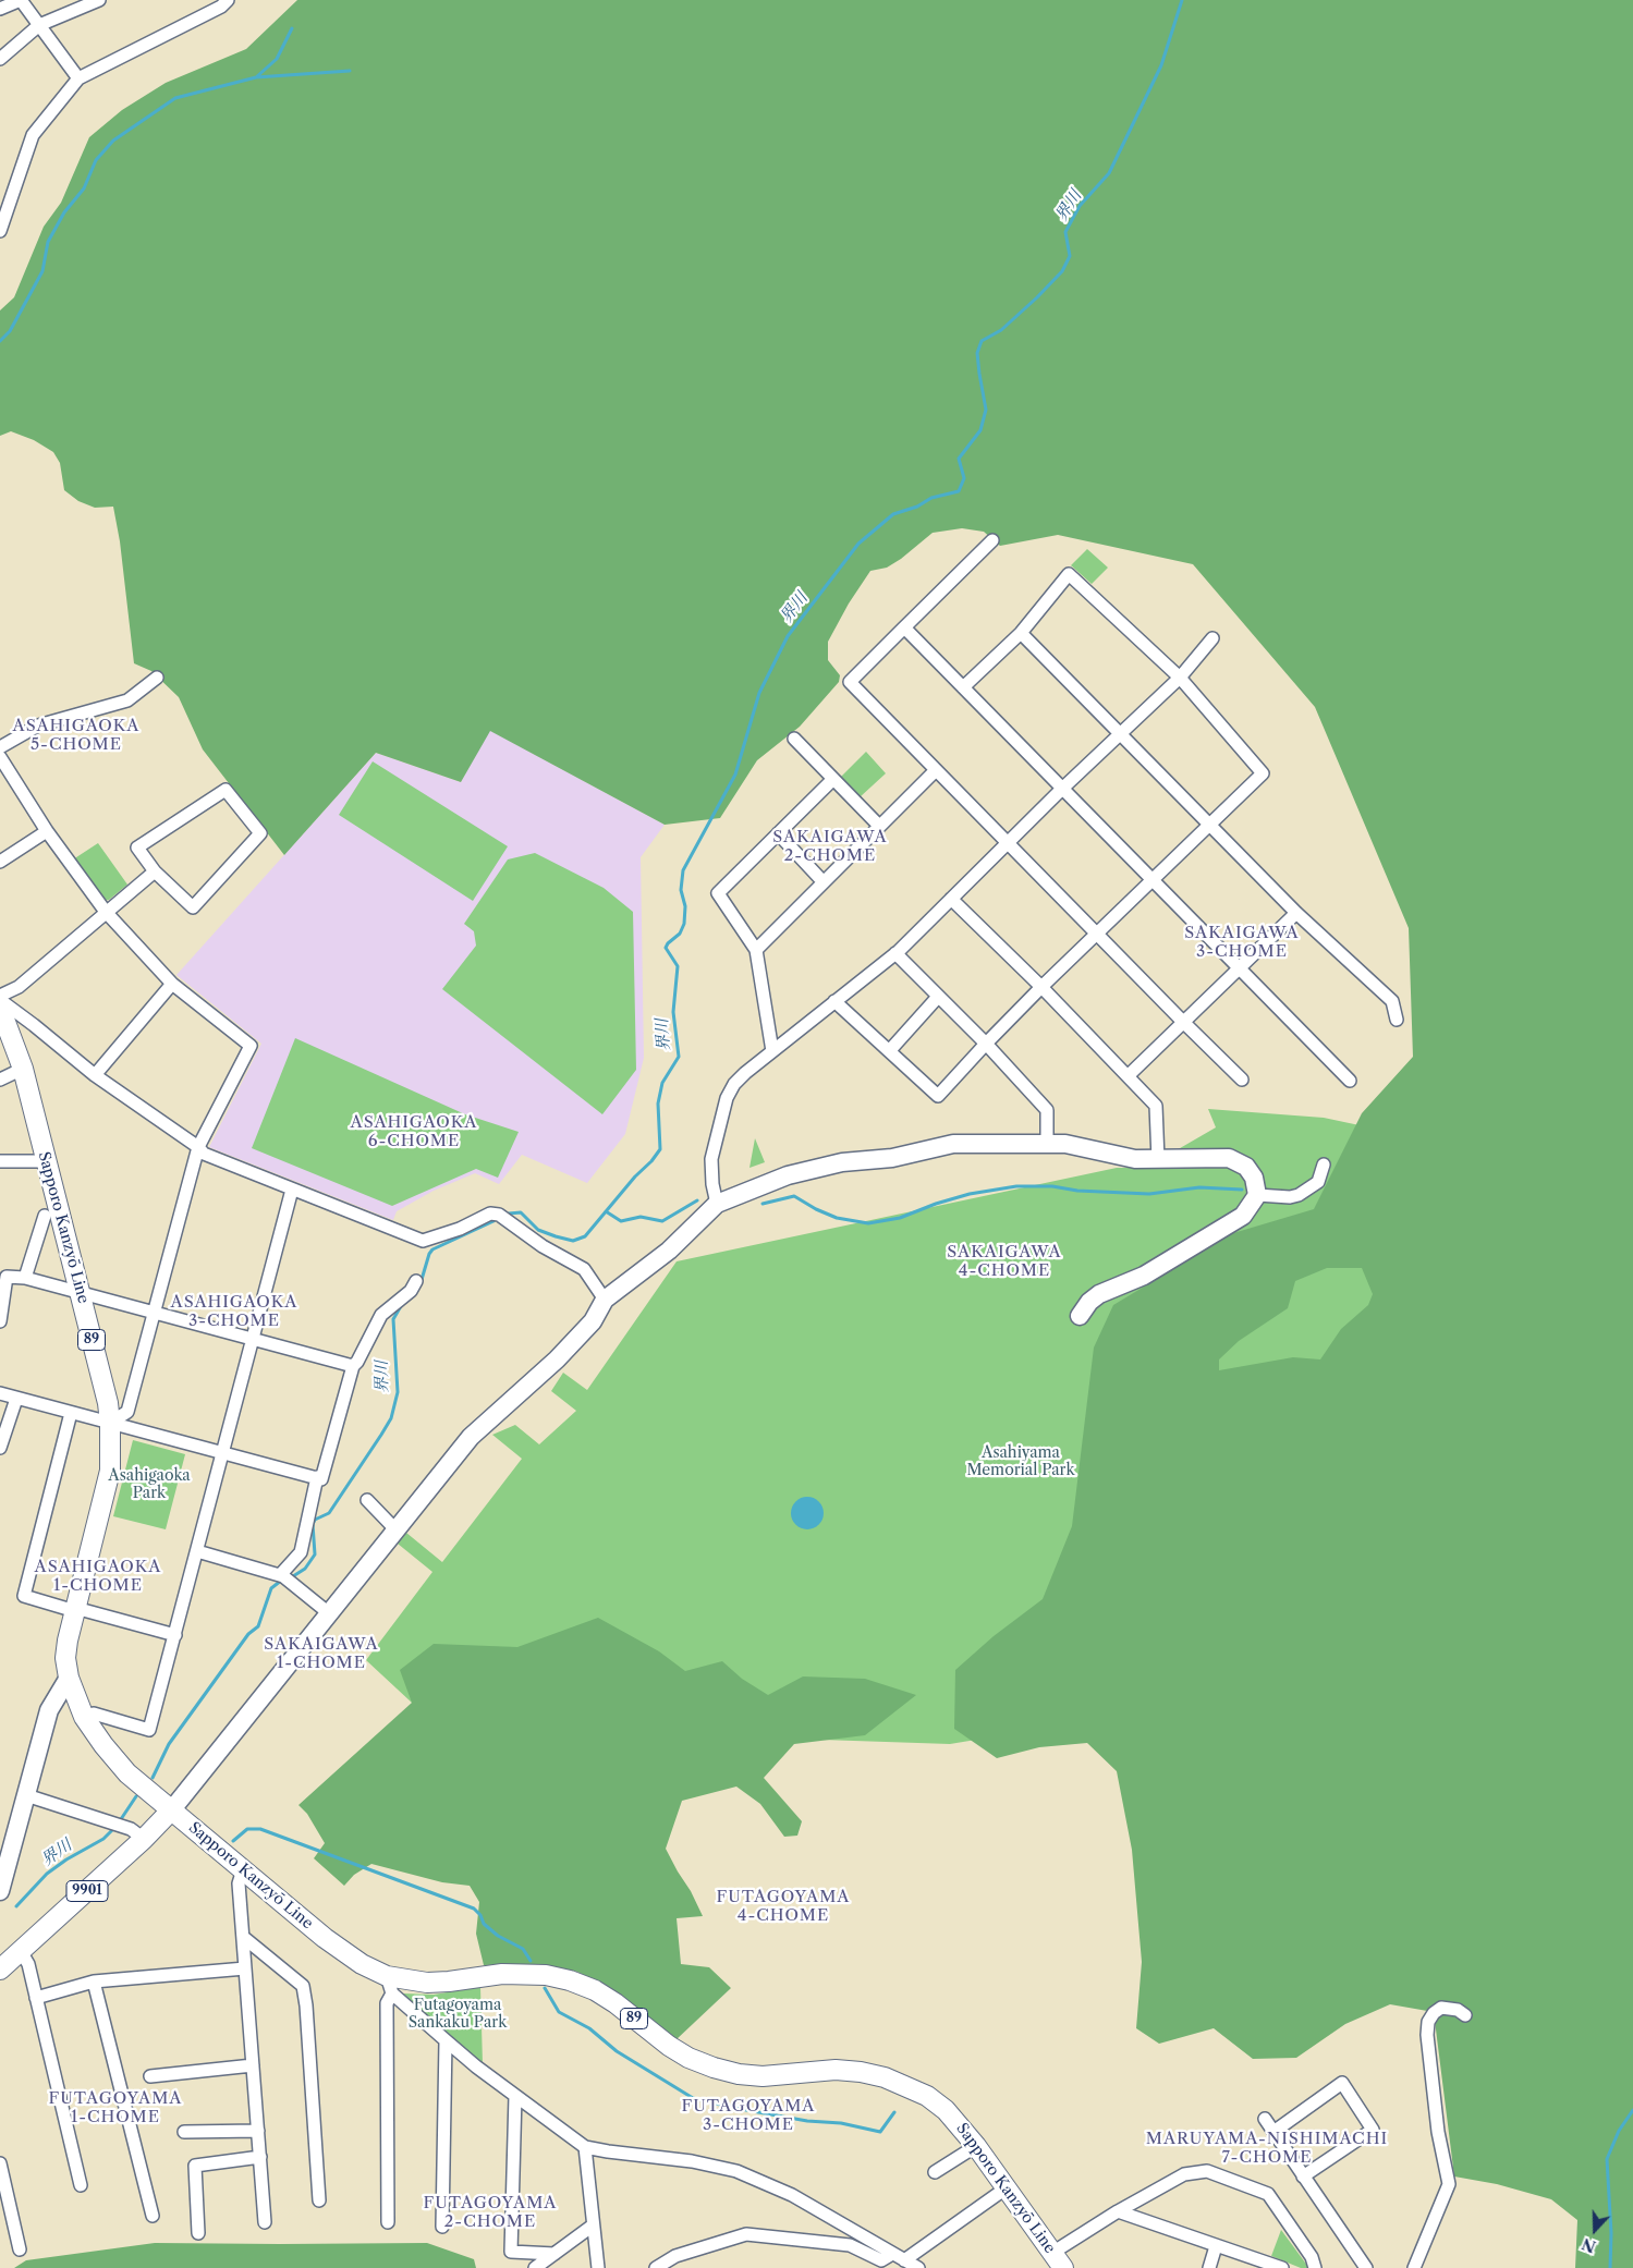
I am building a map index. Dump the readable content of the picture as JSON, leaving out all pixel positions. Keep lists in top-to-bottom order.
{
  "streets": {
    "main road": ["Sapporo Kanzyō Line", "89", "9901"]
  },
  "crossings": [
    ["Sapporo Kanzyō Line", "9901"]
  ],
  "districts": [
    "ASAHIGAOKA 5-CHOME",
    "SAKAIGAWA 2-CHOME",
    "SAKAIGAWA 3-CHOME",
    "ASAHIGAOKA 6-CHOME",
    "SAKAIGAWA 4-CHOME",
    "ASAHIGAOKA 3-CHOME",
    "ASAHIGAOKA 1-CHOME",
    "SAKAIGAWA 1-CHOME",
    "FUTAGOYAMA 4-CHOME",
    "FUTAGOYAMA 1-CHOME",
    "FUTAGOYAMA 3-CHOME",
    "MARUYAMA-NISHIMACHI 7-CHOME",
    "FUTAGOYAMA 2-CHOME"
  ],
  "water": ["界川"],
  "parks": ["Asahiyama Memorial Park", "Asahigaoka Park", "Futagoyama Sankaku Park"],
  "north": "bottom"
}
